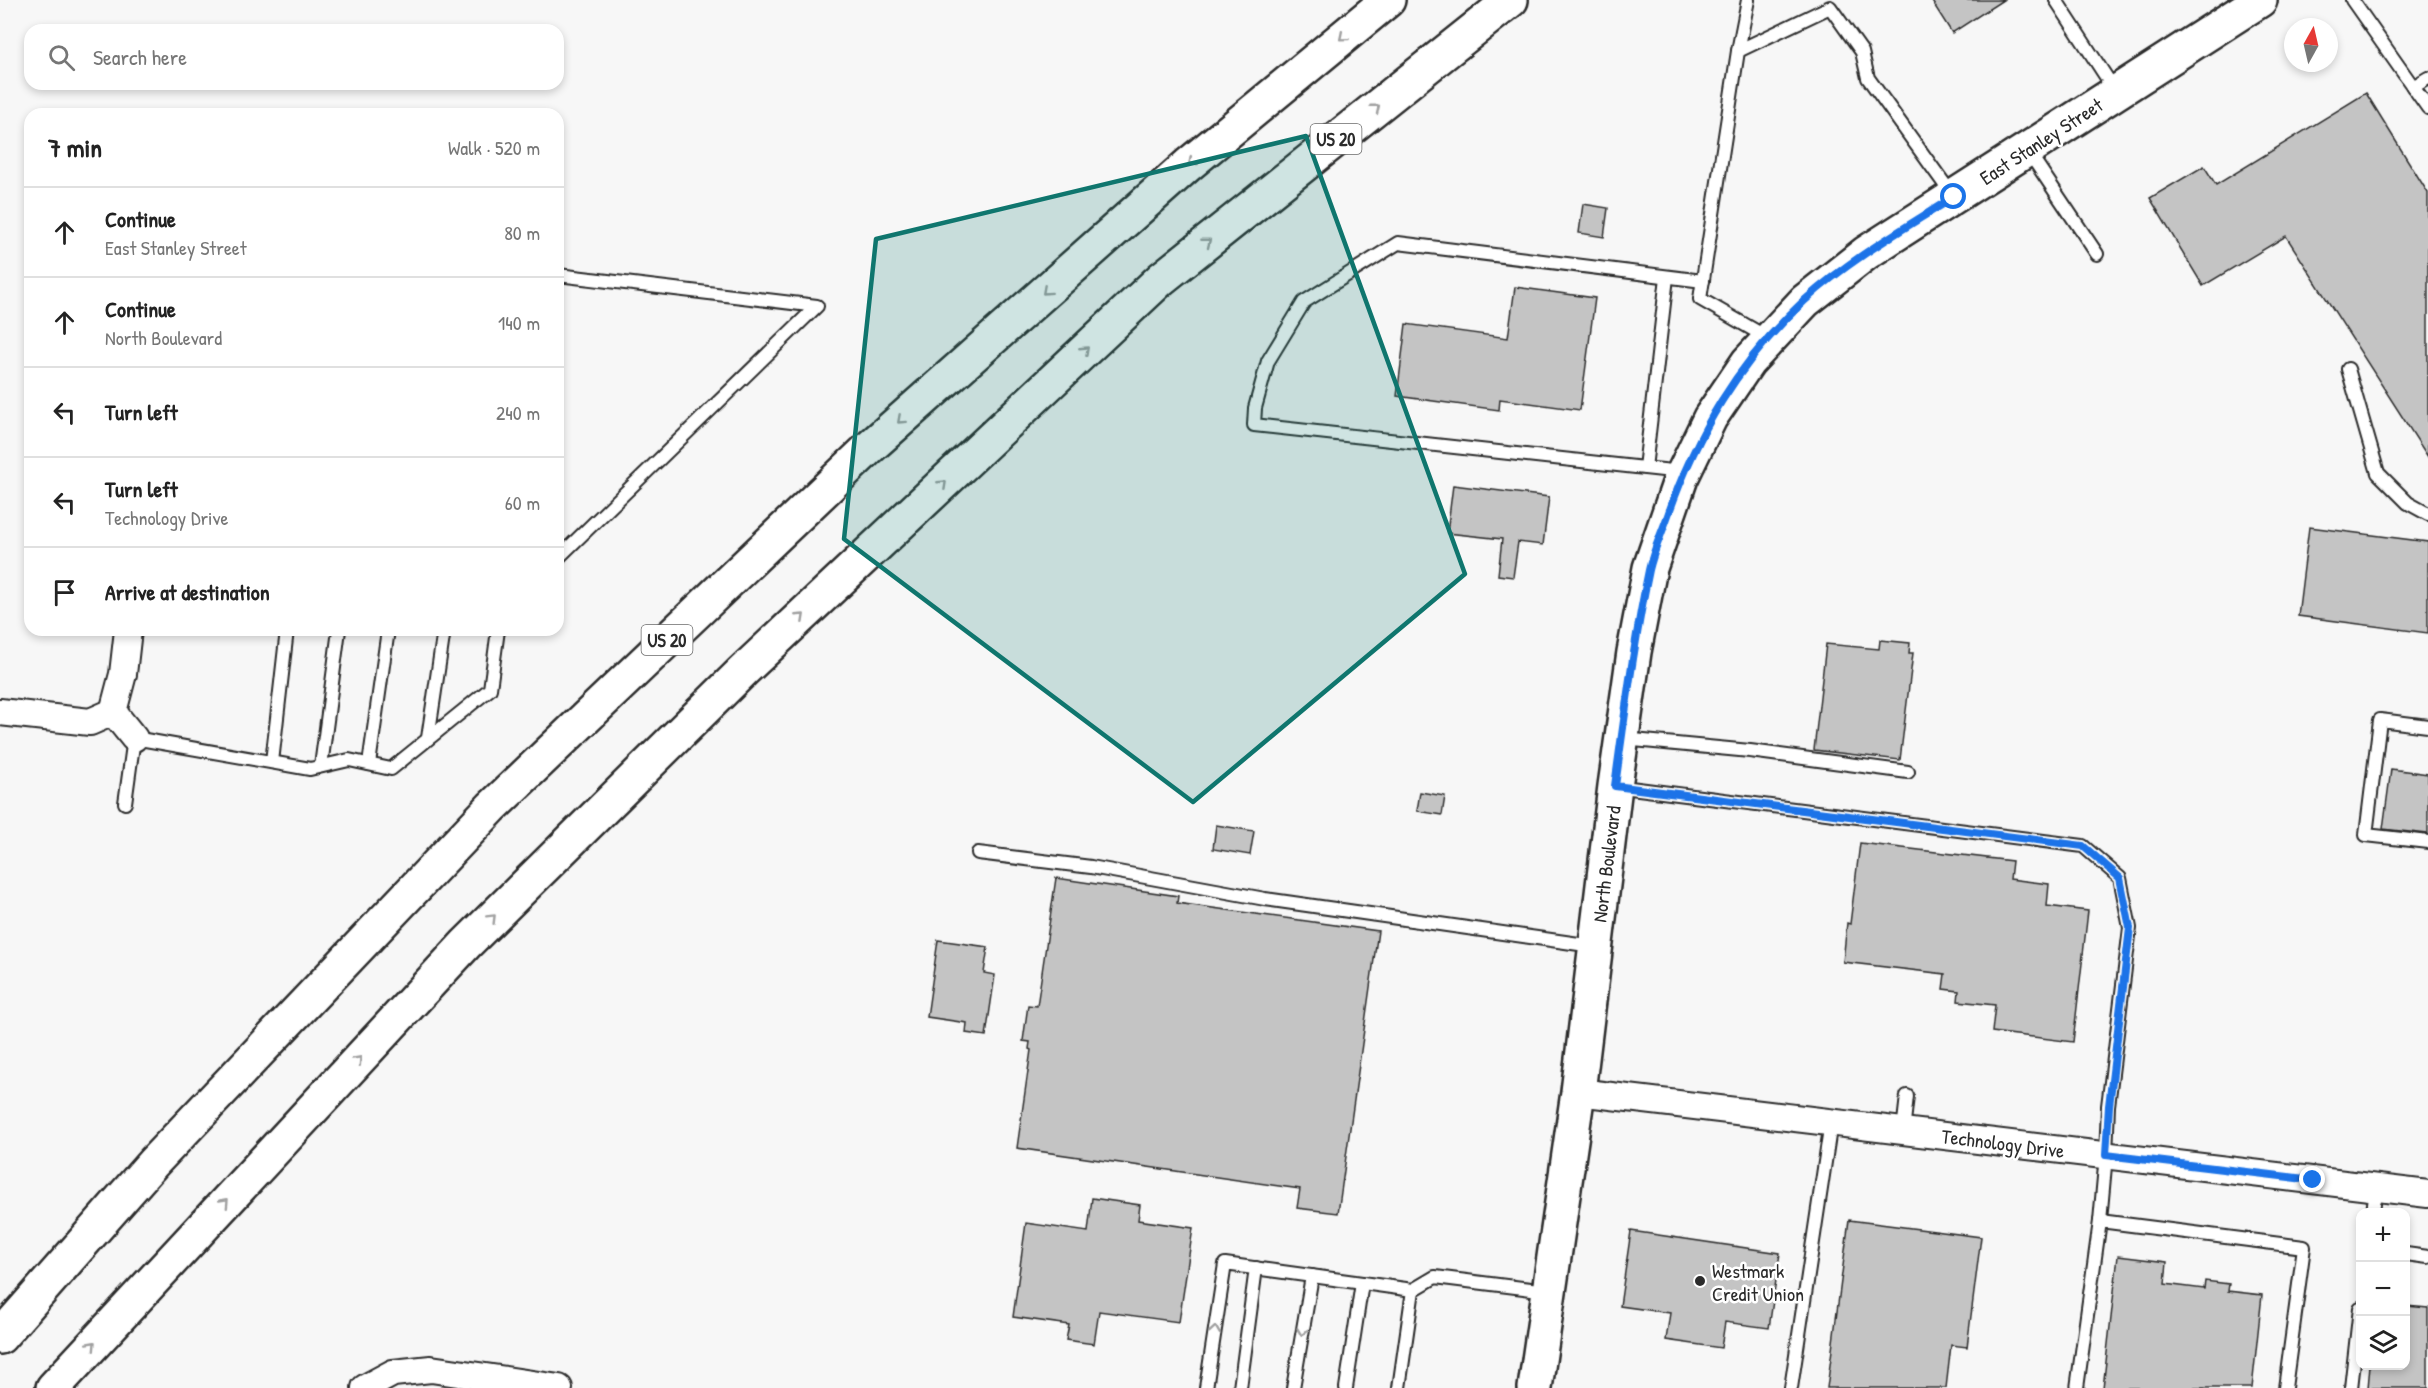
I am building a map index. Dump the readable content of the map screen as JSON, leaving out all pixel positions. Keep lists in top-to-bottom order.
{
  "streets": {
    "main road": ["US 20", "East Stanley Street", "North Boulevard"],
    "street": ["Technology Drive"]
  },
  "crossings": [
    ["East Stanley Street", "North Boulevard"],
    ["North Boulevard", "Technology Drive"]
  ],
  "places": ["Westmark Credit Union"],
  "north": "top",
  "page": {
    "search": "Search here",
    "heading": ["7 min", "Walk · 520 m"],
    "list": [
      ["Continue", "East Stanley Street", "80 m"],
      ["Continue", "North Boulevard", "140 m"],
      ["Turn left", "240 m"],
      ["Turn left", "Technology Drive", "60 m"],
      "Arrive at destination"
    ],
    "map_buttons": ["+", "−"]
  }
}
